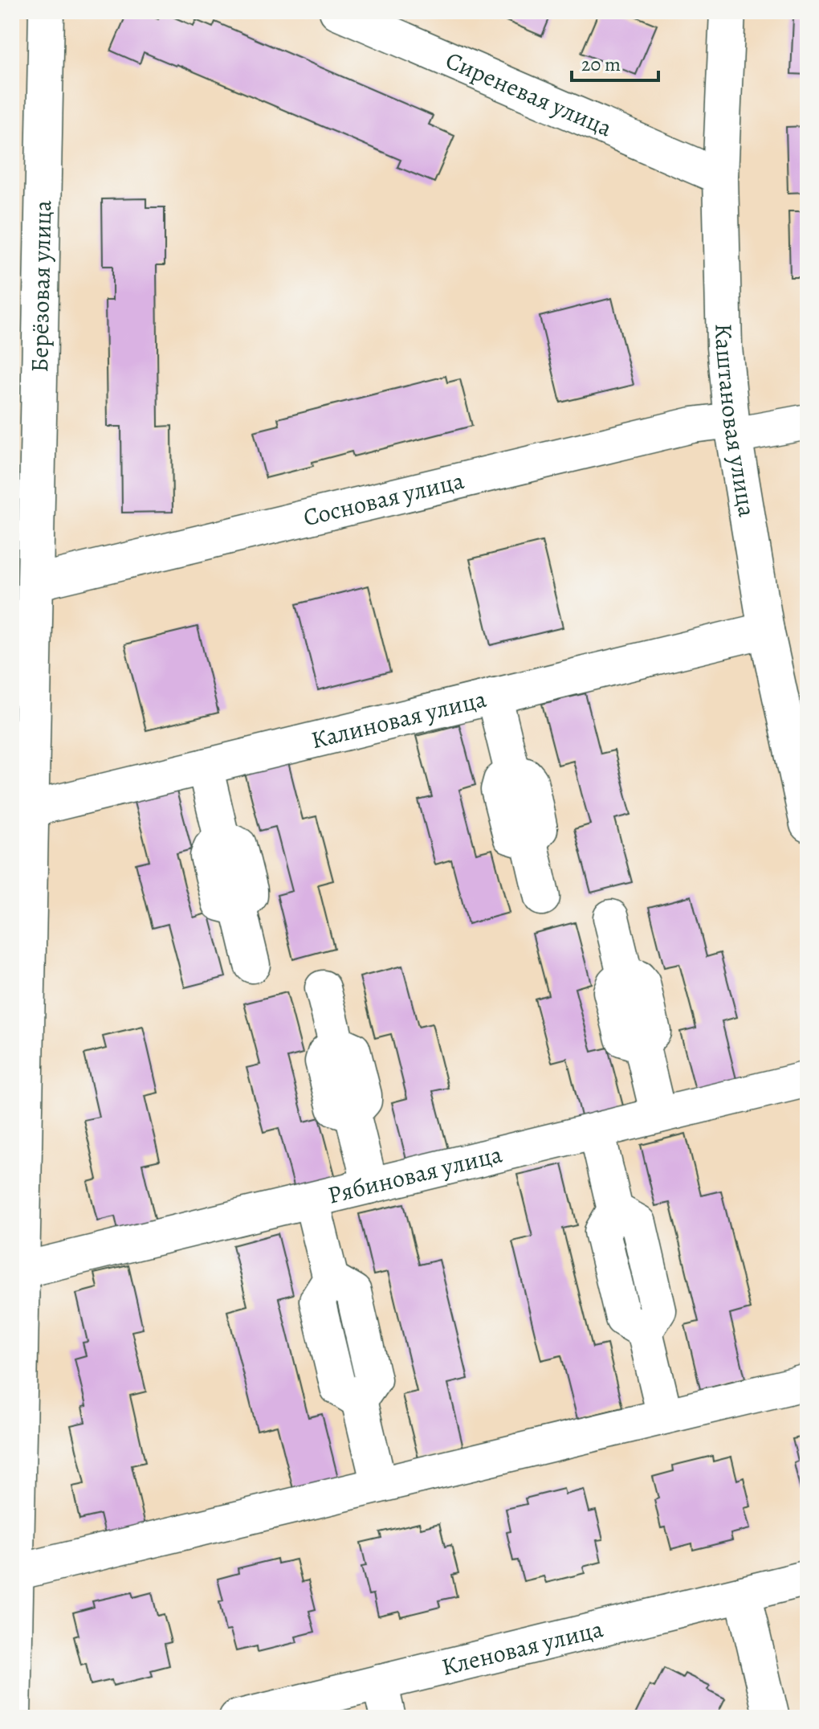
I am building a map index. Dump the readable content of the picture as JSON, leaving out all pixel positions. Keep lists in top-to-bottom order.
{
  "streets": {
    "street": [
      "Сиреневая улица",
      "Берёзовая улица",
      "Каштановая улица",
      "Сосновая улица",
      "Калиновая улица",
      "Рябиновая улица",
      "Кленовая улица"
    ]
  },
  "crossings": [
    ["Сиреневая улица", "Каштановая улица"],
    ["Берёзовая улица", "Сосновая улица"],
    ["Берёзовая улица", "Калиновая улица"],
    ["Берёзовая улица", "Рябиновая улица"],
    ["Каштановая улица", "Сосновая улица"],
    ["Каштановая улица", "Калиновая улица"]
  ],
  "scale_bar": "20 m"
}
